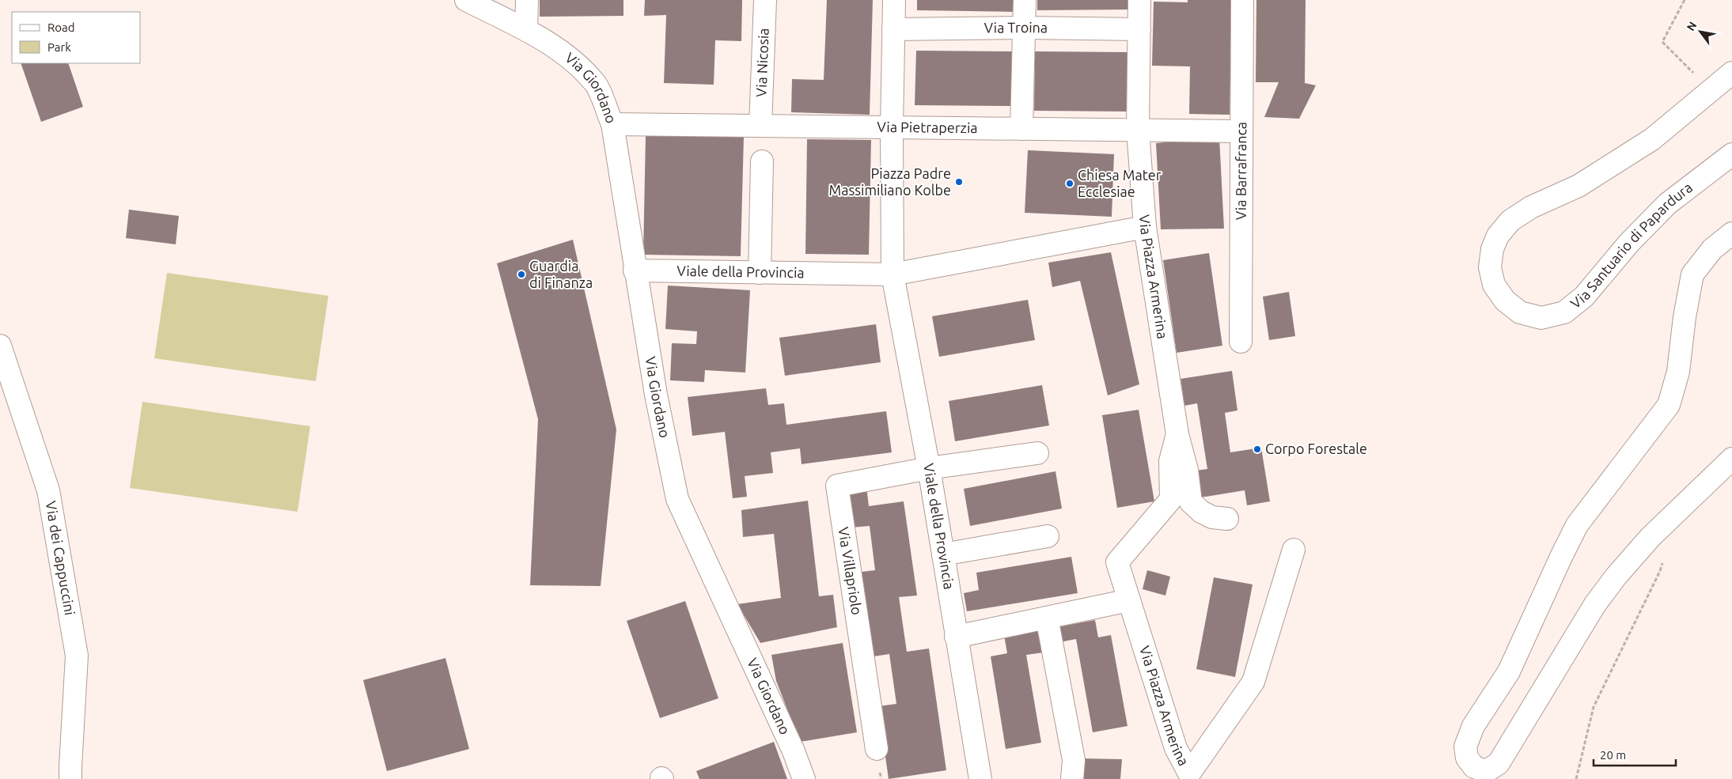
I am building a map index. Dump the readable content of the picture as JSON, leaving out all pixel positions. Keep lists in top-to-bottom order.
{
  "streets": {
    "street": [
      "Via Troina",
      "Via Nicosia",
      "Via Giordano",
      "Via Pietraperzia",
      "Via Barrafranca",
      "Via Santuario di Papardura",
      "Viale della Provincia",
      "Via Piazza Armerina",
      "Via dei Cappuccini",
      "Via Villapriolo"
    ]
  },
  "crossings": [
    ["Via Troina", "Viale della Provincia"],
    ["Via Troina", "Via Piazza Armerina"],
    ["Via Nicosia", "Via Pietraperzia"],
    ["Via Giordano", "Via Pietraperzia"],
    ["Via Giordano", "Viale della Provincia"],
    ["Via Pietraperzia", "Via Barrafranca"],
    ["Via Pietraperzia", "Viale della Provincia"],
    ["Via Pietraperzia", "Via Piazza Armerina"],
    ["Viale della Provincia", "Via Piazza Armerina"],
    ["Viale della Provincia", "Via Villapriolo"]
  ],
  "places": [
    "Piazza Padre Massimiliano Kolbe",
    "Chiesa Mater Ecclesiae",
    "Guardia di Finanza",
    "Corpo Forestale"
  ],
  "legend": ["Road", "Park"],
  "scale_bar": "20 m",
  "north": "top left"
}
